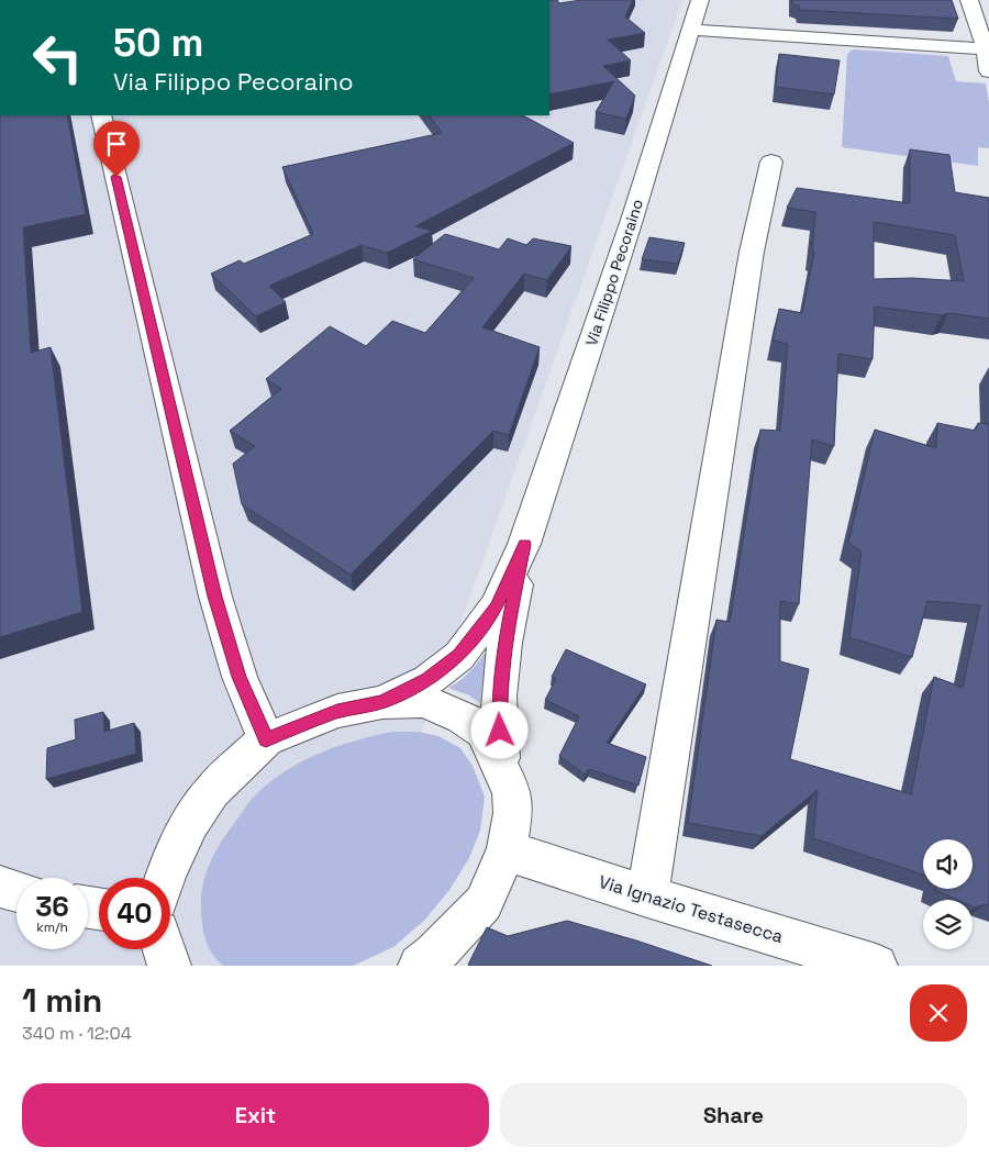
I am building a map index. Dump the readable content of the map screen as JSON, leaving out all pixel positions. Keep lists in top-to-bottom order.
{
  "streets": {
    "street": ["Via Filippo Pecoraino", "Via Ignazio Testasecca"]
  },
  "page": {
    "turn": ["50 m", "Via Filippo Pecoraino"],
    "speed": "36 km/h",
    "limit": "40",
    "heading": ["1 min", "340 m · 12:04"],
    "buttons": ["Exit", "Share"]
  }
}
